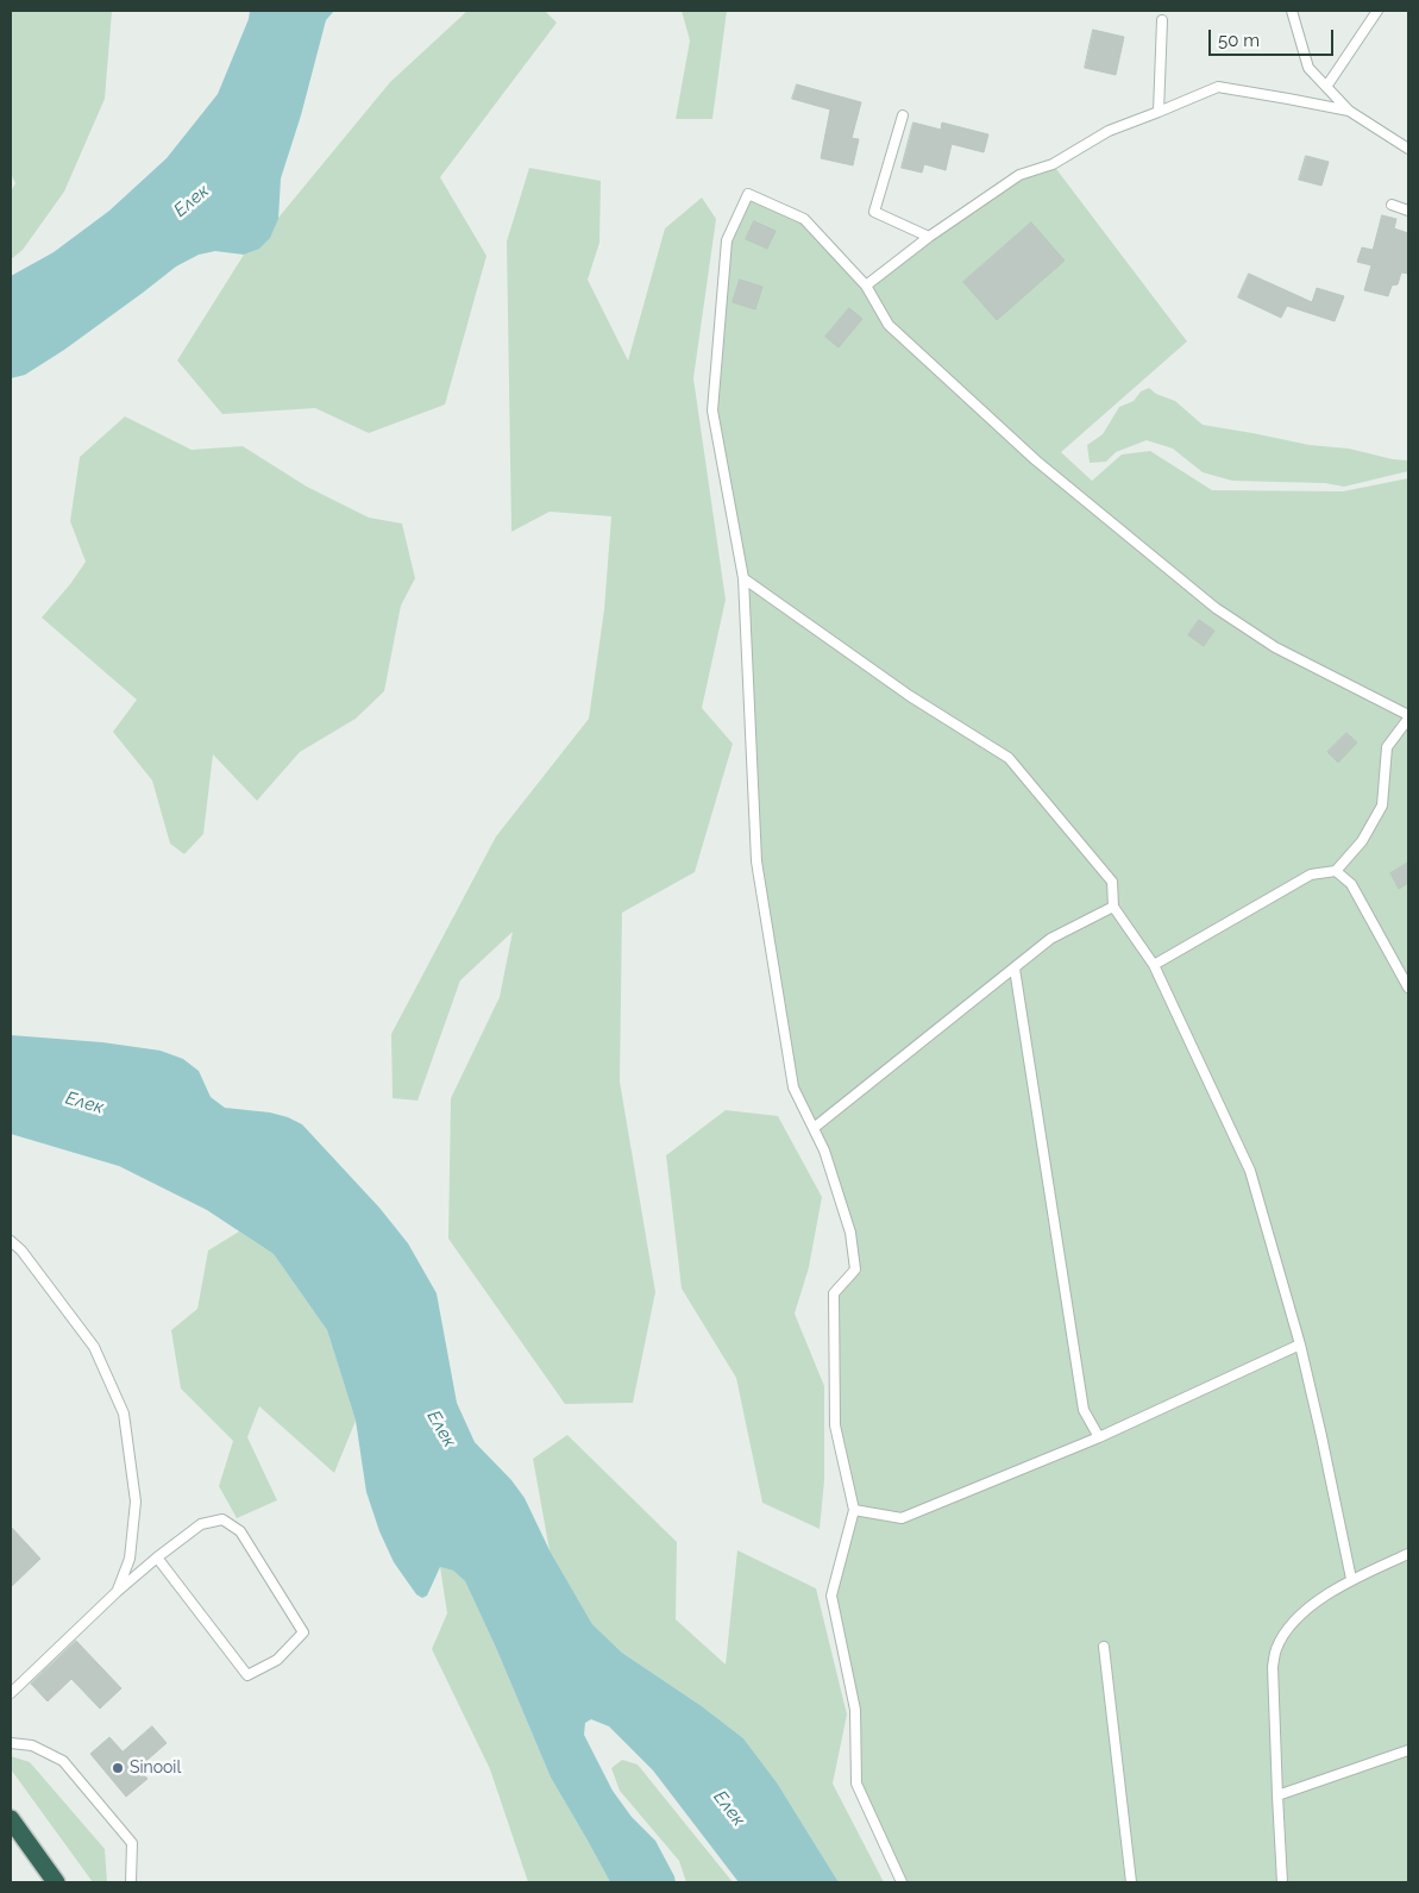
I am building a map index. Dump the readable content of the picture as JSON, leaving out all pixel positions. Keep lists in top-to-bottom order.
{
  "water": ["Елек"],
  "places": ["Sinooil"],
  "scale_bar": "50 m"
}
